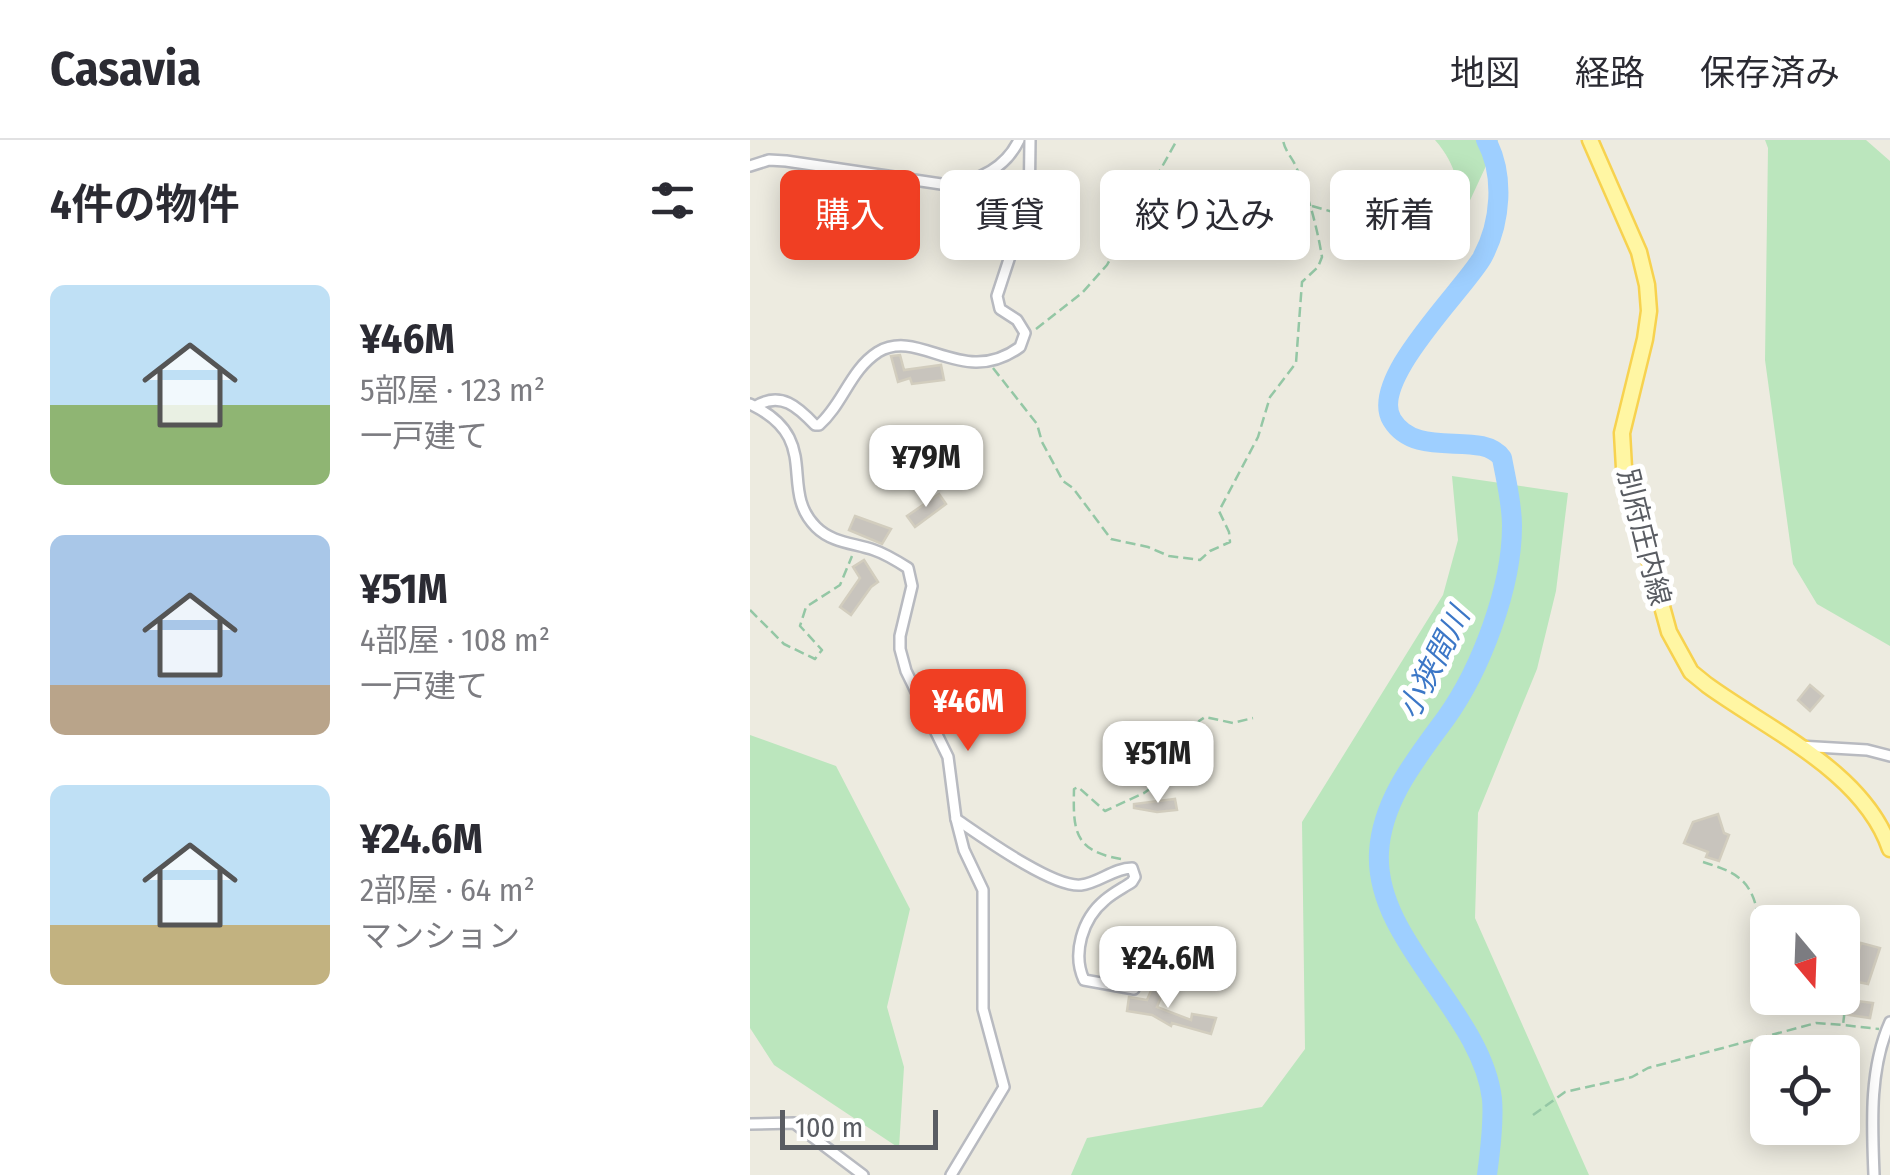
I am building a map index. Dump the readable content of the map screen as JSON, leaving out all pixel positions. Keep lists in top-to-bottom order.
{
  "streets": {
    "main road": ["別府庄内線"]
  },
  "water": ["小狭間川"],
  "scale_bar": "100 m",
  "north": "bottom",
  "page": {
    "header": "Casavia",
    "nav": ["地図", "経路", "保存済み"],
    "heading": "4件の物件",
    "chip": [
      "購入",
      "賃貸",
      "絞り込み",
      "新着"
    ],
    "list": [
      {
        "name": "¥46M",
        "note": "5部屋 · 123 m² · 一戸建て"
      },
      {
        "name": "¥51M",
        "note": "4部屋 · 108 m² · 一戸建て"
      },
      {
        "name": "¥24.6M",
        "note": "2部屋 · 64 m² · マンション"
      }
    ],
    "price": [
      "¥79M",
      "¥46M",
      "¥51M",
      "¥24.6M"
    ],
    "scale": "100 m"
  }
}
